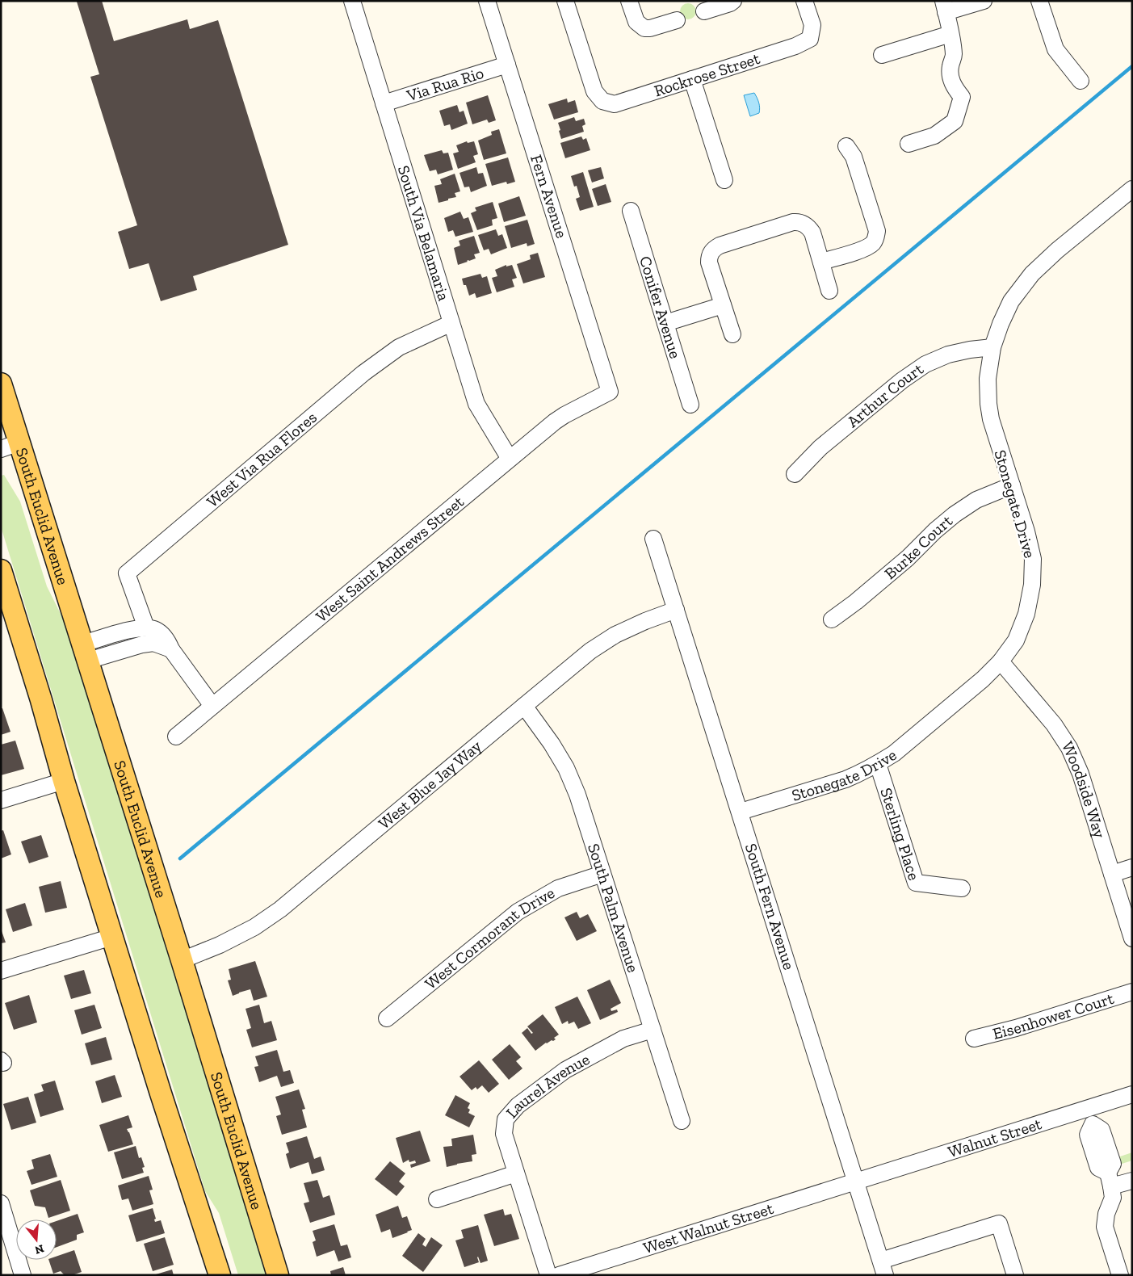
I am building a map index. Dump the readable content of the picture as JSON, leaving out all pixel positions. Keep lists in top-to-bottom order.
{
  "streets": {
    "main road": ["South Euclid Avenue"],
    "street": [
      "Rockrose Street",
      "Via Rua Rio",
      "Fern Avenue",
      "South Via Belamaria",
      "Conifer Avenue",
      "Arthur Court",
      "West Via Rua Flores",
      "Stonegate Drive",
      "Burke Court",
      "West Saint Andrews Street",
      "West Blue Jay Way",
      "Woodside Way",
      "Sterling Place",
      "South Fern Avenue",
      "South Palm Avenue",
      "West Cormorant Drive",
      "Eisenhower Court",
      "Laurel Avenue",
      "Walnut Street",
      "West Walnut Street"
    ]
  },
  "crossings": [
    ["Via Rua Rio", "Fern Avenue"],
    ["Via Rua Rio", "South Via Belamaria"],
    ["Fern Avenue", "West Saint Andrews Street"],
    ["South Via Belamaria", "West Via Rua Flores"],
    ["South Via Belamaria", "West Saint Andrews Street"],
    ["Arthur Court", "Stonegate Drive"],
    ["Stonegate Drive", "Burke Court"],
    ["Stonegate Drive", "Woodside Way"],
    ["Stonegate Drive", "Sterling Place"],
    ["Stonegate Drive", "South Fern Avenue"],
    ["South Euclid Avenue", "West Blue Jay Way"],
    ["West Blue Jay Way", "South Fern Avenue"],
    ["West Blue Jay Way", "South Palm Avenue"],
    ["South Fern Avenue", "Walnut Street"],
    ["South Fern Avenue", "West Walnut Street"],
    ["South Palm Avenue", "West Cormorant Drive"],
    ["South Palm Avenue", "Laurel Avenue"],
    ["Walnut Street", "West Walnut Street"]
  ],
  "north": "bottom"
}
